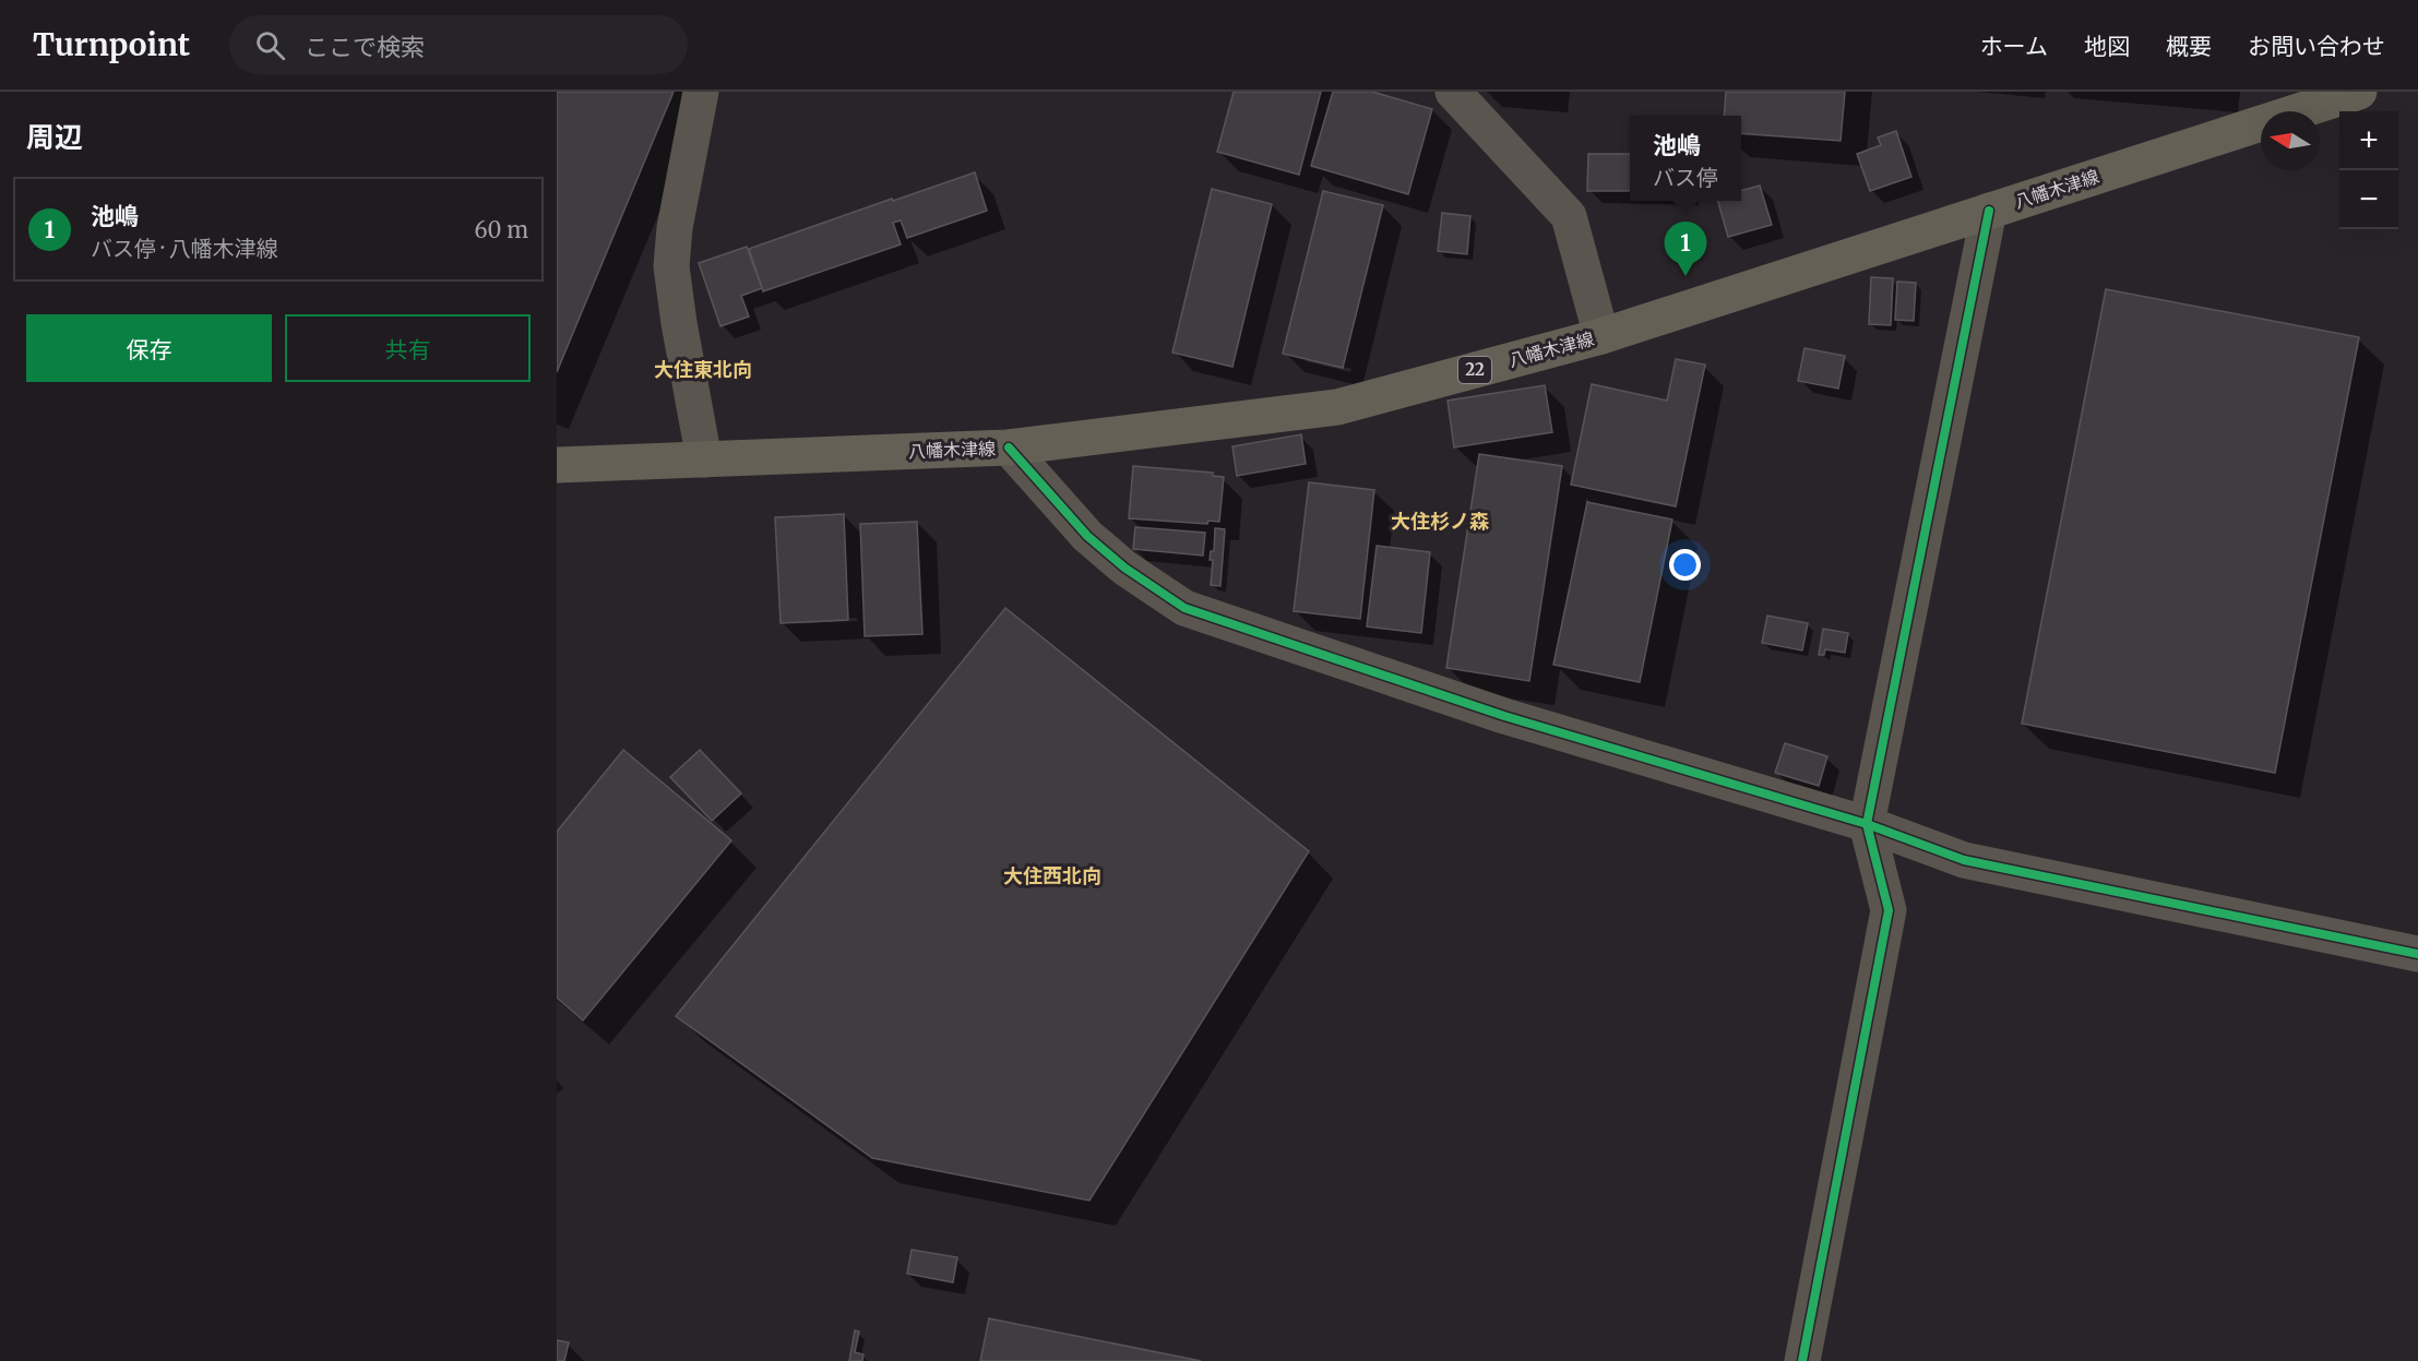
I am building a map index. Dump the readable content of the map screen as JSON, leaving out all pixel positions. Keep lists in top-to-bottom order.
{
  "streets": {
    "main road": ["八幡木津線", "22"]
  },
  "districts": ["大住東北向", "大住杉ノ森", "大住西北向"],
  "north": "left",
  "page": {
    "header": "Turnpoint",
    "search": "ここで検索",
    "nav": [
      "ホーム",
      "地図",
      "概要",
      "お問い合わせ"
    ],
    "heading": "周辺",
    "map_buttons": ["+", "−"],
    "popup": ["池嶋", "バス停"],
    "list": [
      {
        "mark": "1",
        "name": "池嶋",
        "note": "バス停 · 八幡木津線",
        "value": "60 m"
      }
    ],
    "pins": "1",
    "buttons": ["保存", "共有"]
  }
}
